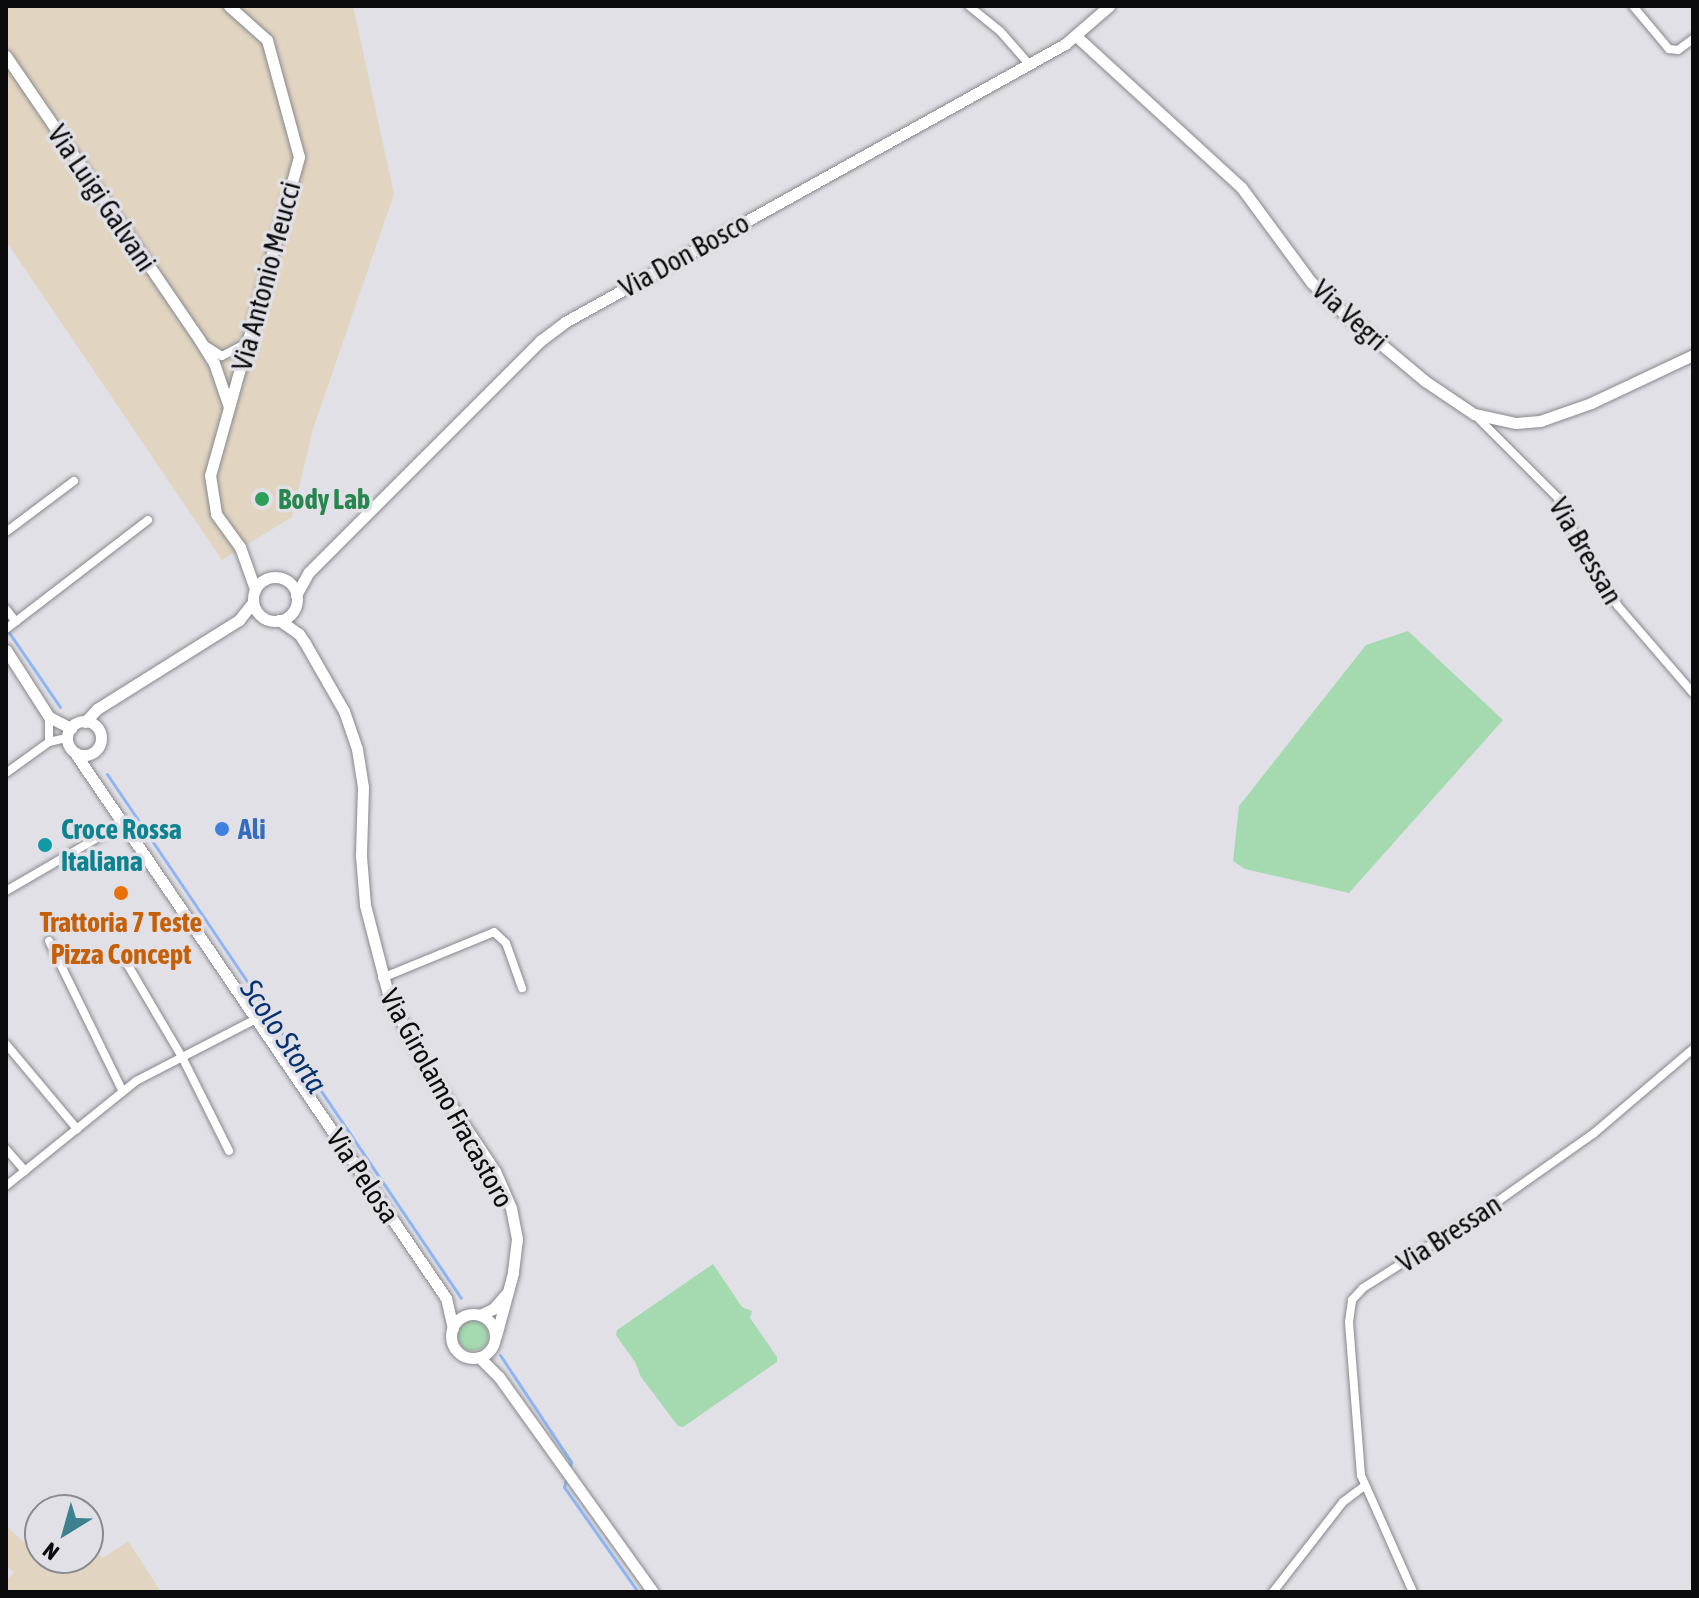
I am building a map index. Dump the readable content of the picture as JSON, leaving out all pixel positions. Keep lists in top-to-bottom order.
{
  "streets": {
    "main road": [
      "Via Luigi Galvani",
      "Via Don Bosco",
      "Via Antonio Meucci",
      "Via Vegri",
      "Via Girolamo Fracastoro",
      "Via Pelosa"
    ],
    "street": ["Via Bressan"]
  },
  "crossings": [
    ["Via Luigi Galvani", "Via Antonio Meucci"],
    ["Via Don Bosco", "Via Antonio Meucci"],
    ["Via Don Bosco", "Via Vegri"],
    ["Via Don Bosco", "Via Girolamo Fracastoro"],
    ["Via Antonio Meucci", "Via Girolamo Fracastoro"],
    ["Via Vegri", "Via Bressan"],
    ["Via Girolamo Fracastoro", "Via Pelosa"]
  ],
  "water": ["Scolo Storta"],
  "places": [
    "Body Lab",
    "Ali",
    "Croce Rossa Italiana",
    "Trattoria 7 Teste Pizza Concept"
  ],
  "north": "bottom left"
}
